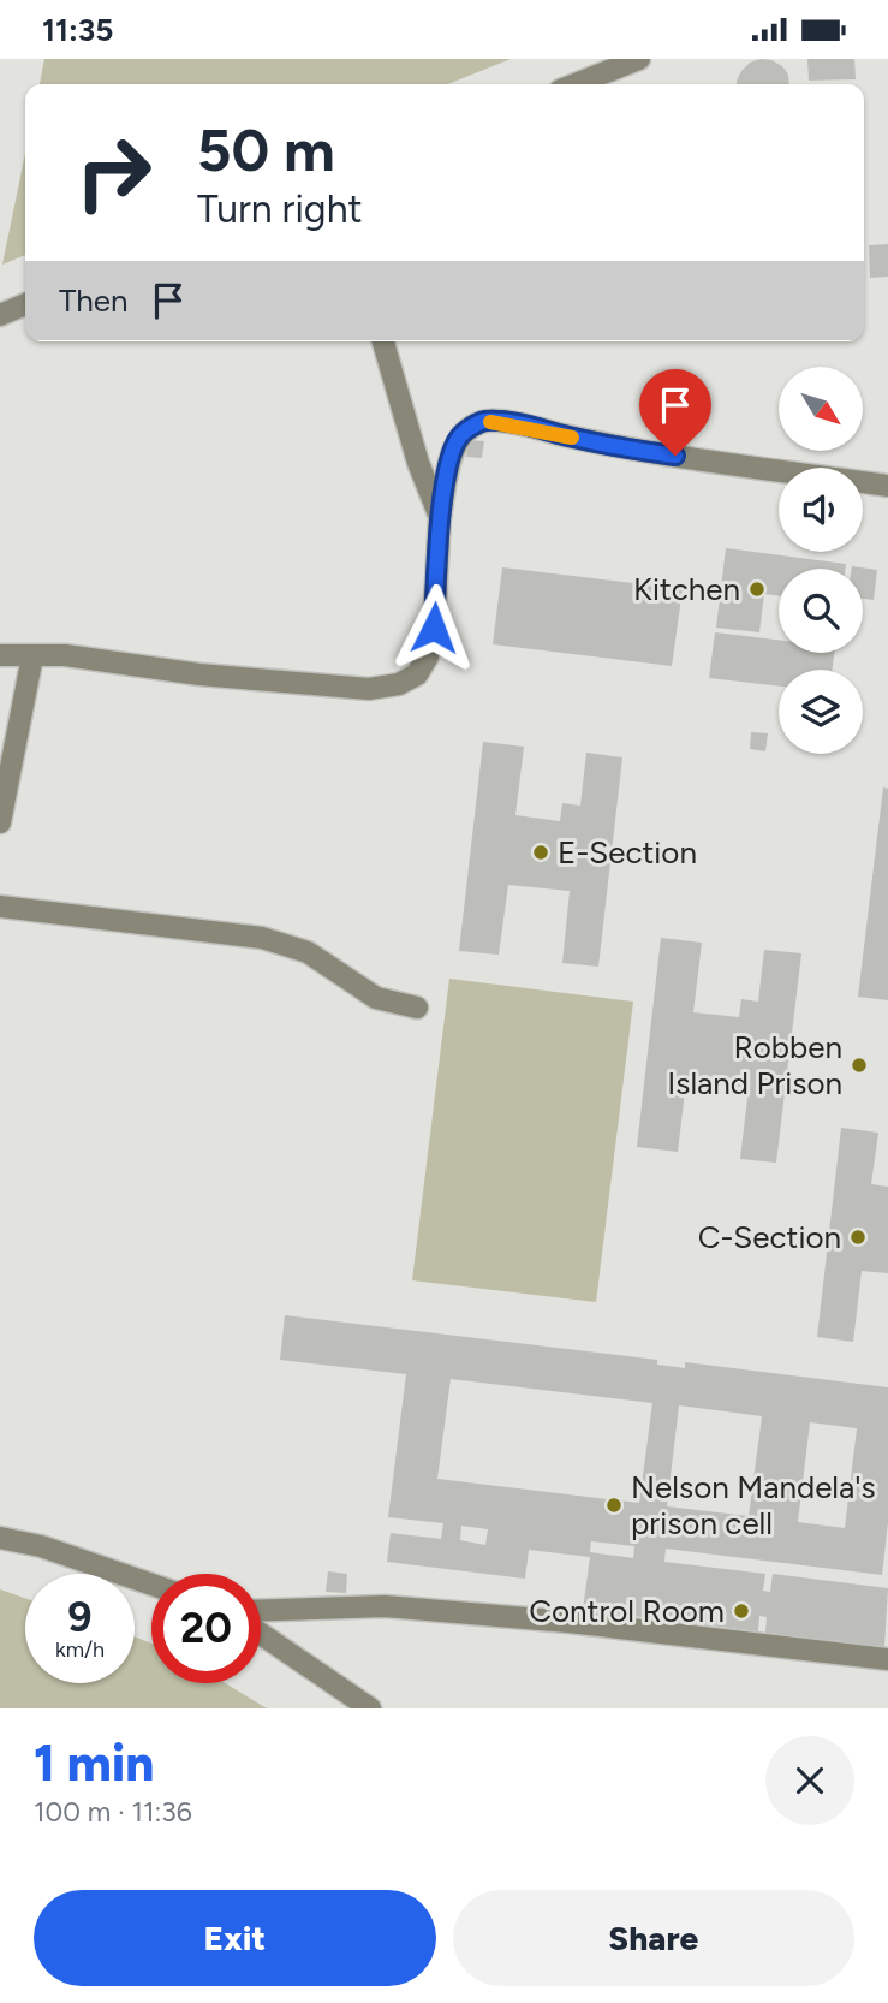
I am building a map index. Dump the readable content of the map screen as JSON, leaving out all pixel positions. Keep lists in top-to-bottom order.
{
  "places": [
    "Kitchen",
    "E-Section",
    "Robben Island Prison",
    "C-Section",
    "Nelson Mandela's prison cell",
    "Control Room"
  ],
  "north": "bottom right",
  "page": {
    "status": "11:35",
    "turn": ["50 m", "Turn right"],
    "then": "Then",
    "speed": "9 km/h",
    "limit": "20",
    "heading": ["1 min", "100 m · 11:36"],
    "buttons": ["Exit", "Share"]
  }
}
